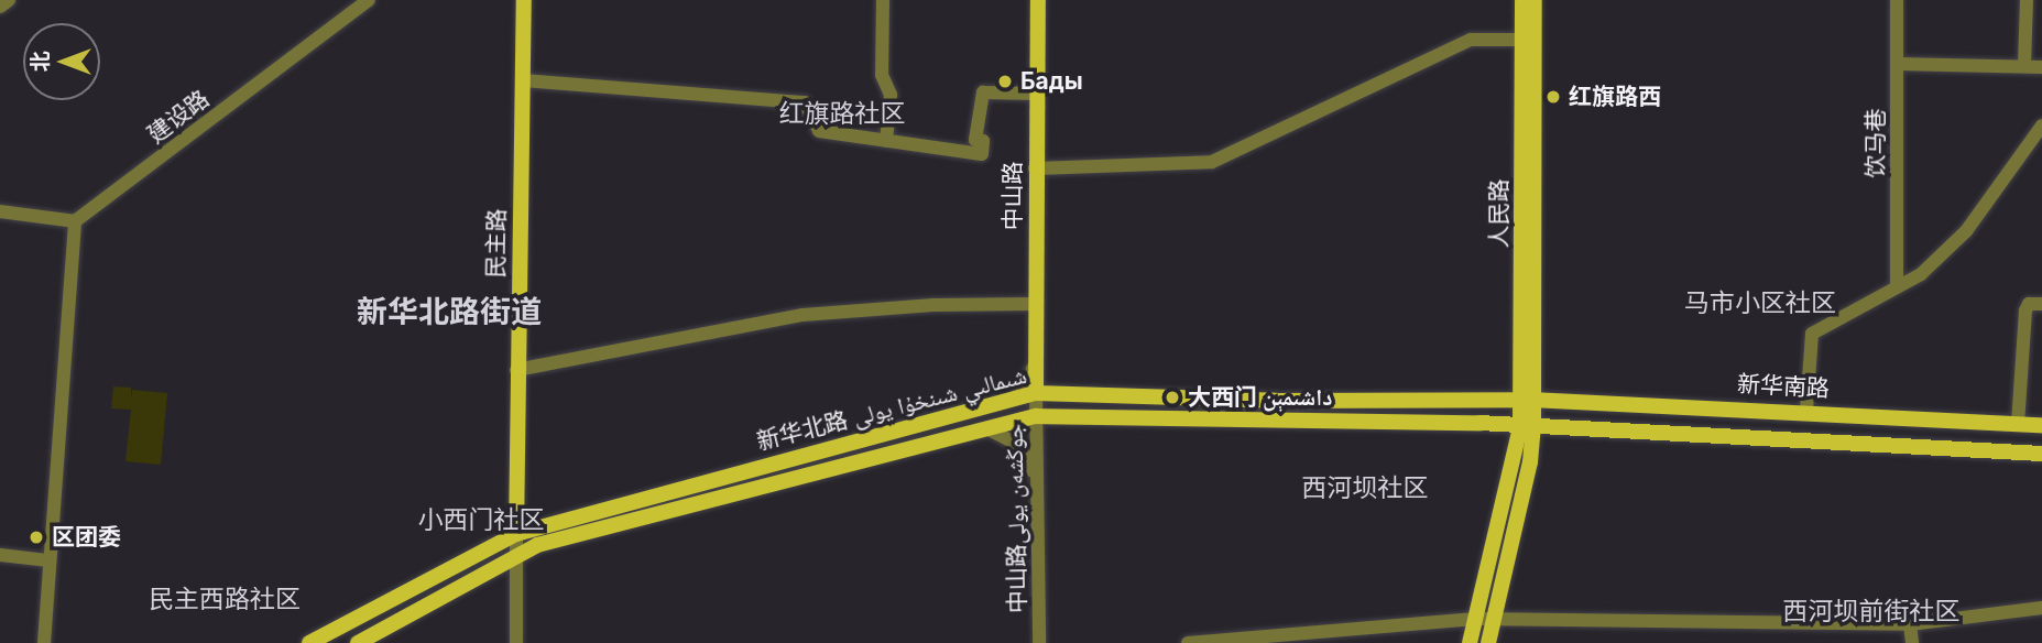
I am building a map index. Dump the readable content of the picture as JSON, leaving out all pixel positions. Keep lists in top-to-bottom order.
{
  "streets": {
    "main road": [
      "中山路",
      "人民路",
      "民主路",
      "新华南路",
      "新华北路 شىمالىي شىنخۇا يولى"
    ],
    "street": ["建设路", "饮马巷", "中山路جوڭشەن يولى"]
  },
  "crossings": [
    ["中山路", "新华北路 شىمالىي شىنخۇا يولى"],
    ["中山路", "中山路جوڭشەن يولى"],
    ["人民路", "新华南路"],
    ["人民路", "新华北路 شىمالىي شىنخۇا يولى"],
    ["民主路", "新华北路 شىمالىي شىنخۇا يولى"],
    ["新华南路", "新华北路 شىمالىي شىنخۇا يولى"],
    ["新华北路 شىمالىي شىنخۇا يولى", "中山路جوڭشەن يولى"]
  ],
  "districts": [
    "红旗路社区",
    "马市小区社区",
    "新华北路街道",
    "西河坝社区",
    "小西门社区",
    "民主西路社区",
    "西河坝前街社区"
  ],
  "places": [
    "Бады",
    "红旗路西",
    "大西门 داشىمېن",
    "区团委"
  ],
  "north": "left"
}
